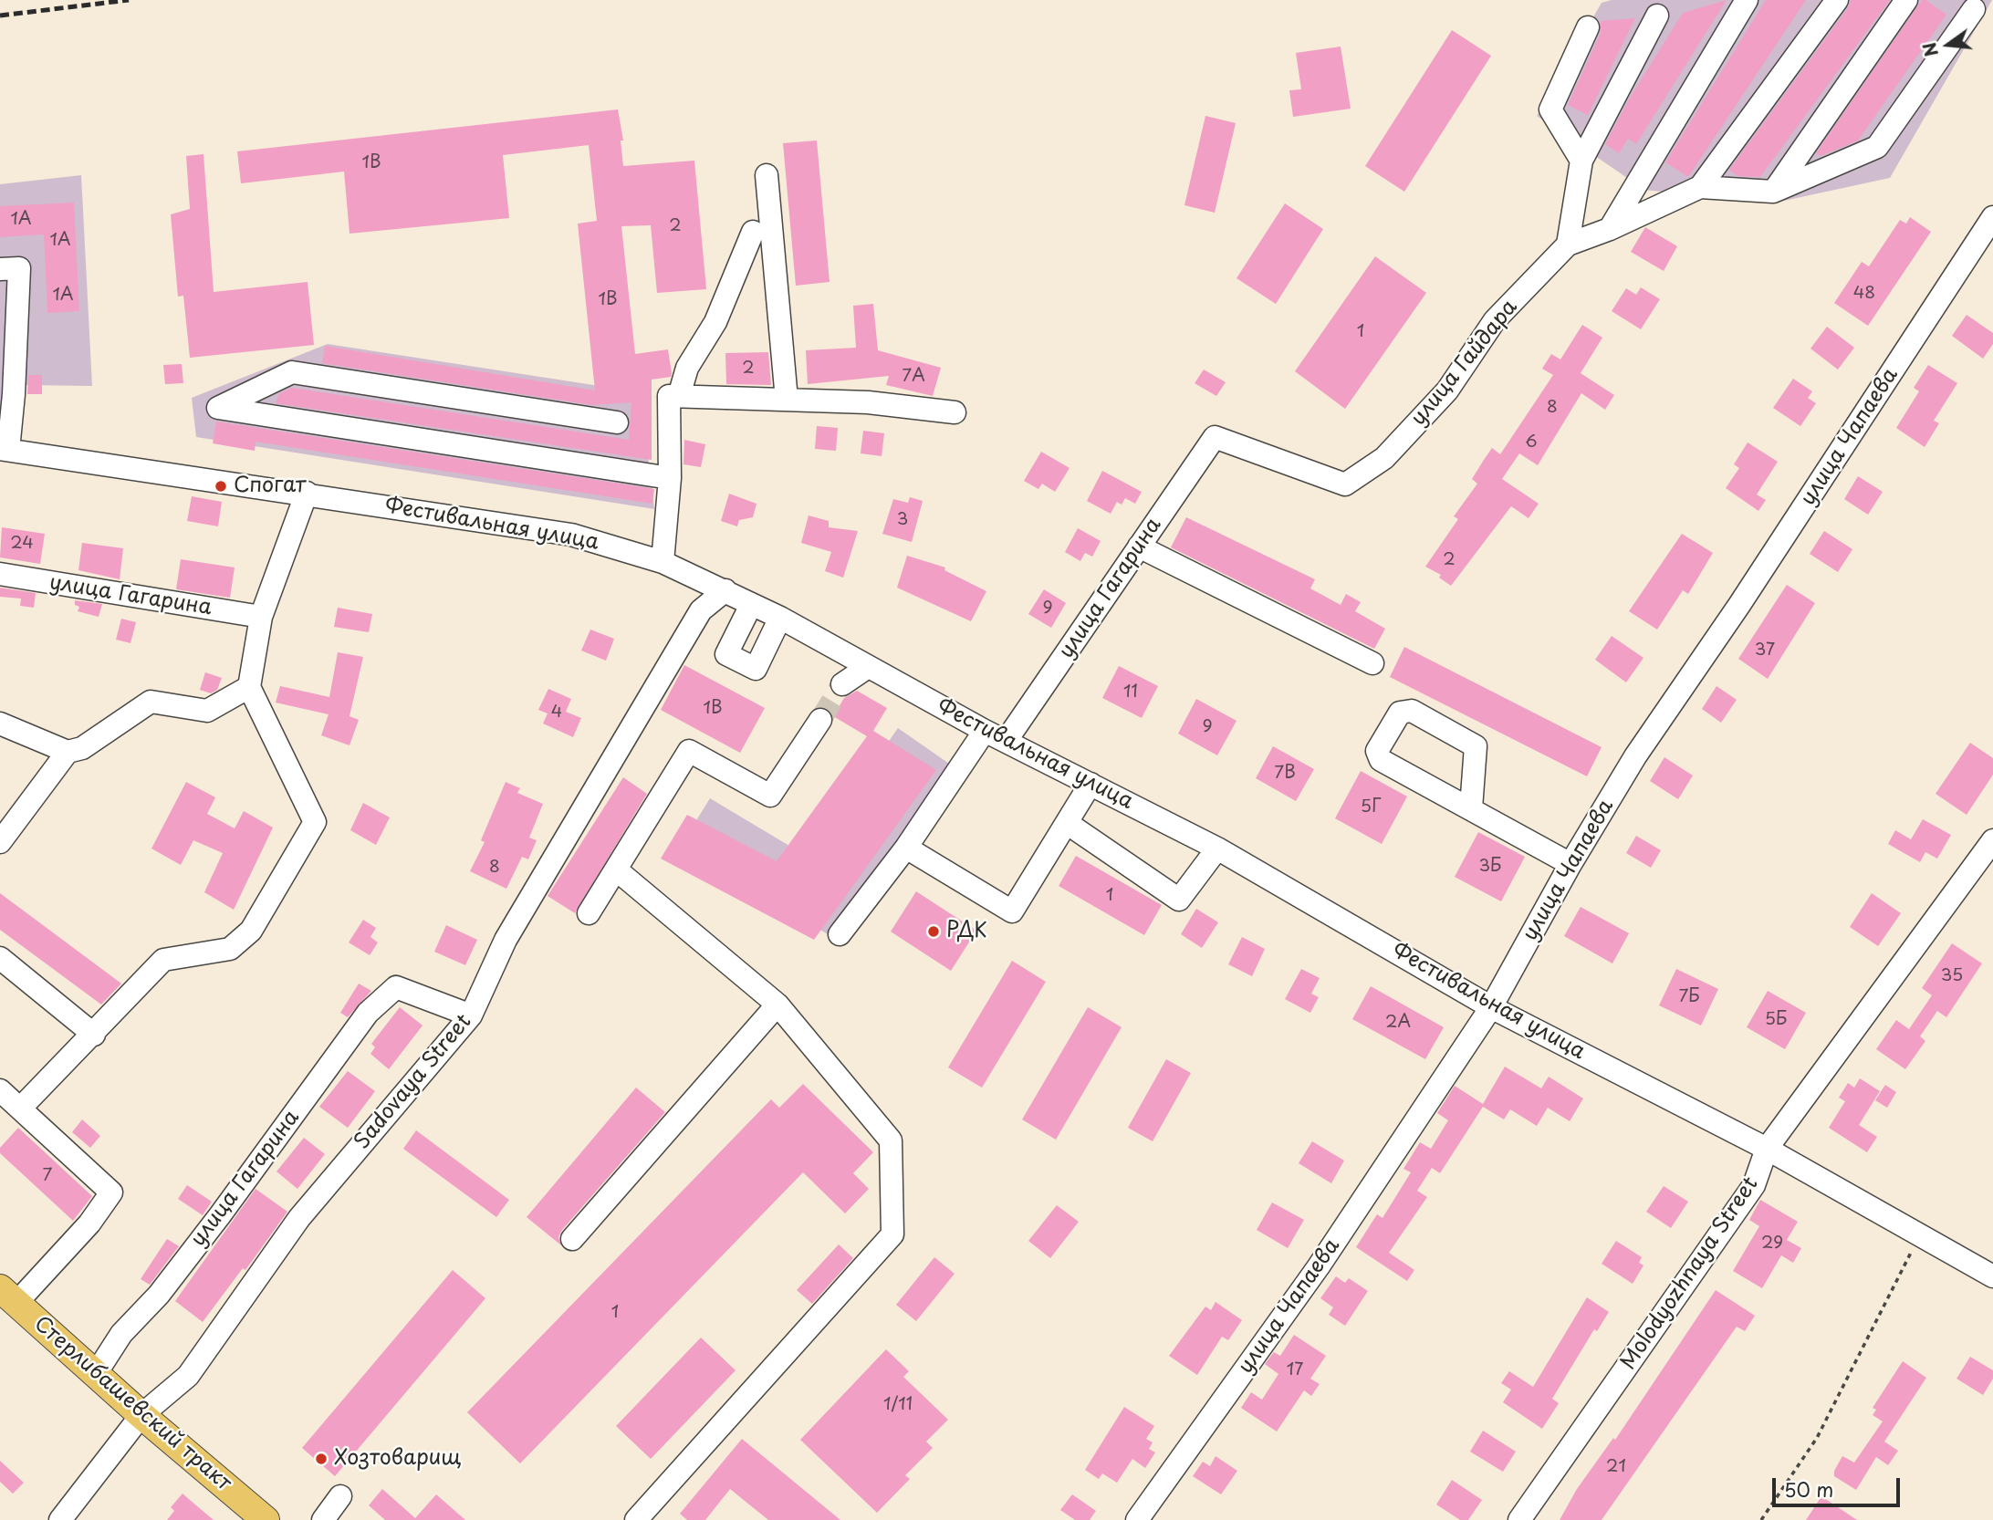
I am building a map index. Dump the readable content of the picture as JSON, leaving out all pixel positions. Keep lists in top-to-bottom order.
{
  "streets": {
    "main road": ["Стерлибашевский тракт"],
    "street": [
      "улица Гайдара",
      "улица Чапаева",
      "Фестивальная улица",
      "улица Гагарина",
      "Sadovaya Street",
      "Molodyozhnaya Street"
    ]
  },
  "crossings": [
    ["улица Гайдара", "улица Гагарина"],
    ["улица Чапаева", "Фестивальная улица"],
    ["Фестивальная улица", "улица Гагарина"],
    ["Фестивальная улица", "Sadovaya Street"],
    ["Фестивальная улица", "Molodyozhnaya Street"],
    ["улица Гагарина", "Sadovaya Street"],
    ["улица Гагарина", "Стерлибашевский тракт"],
    ["Sadovaya Street", "Стерлибашевский тракт"]
  ],
  "places": ["Спогат", "РДК", "Хозтоварищ"],
  "house_numbers": [
    "1В",
    "1А",
    "2",
    "1А",
    "48",
    "1А",
    "1В",
    "1",
    "2",
    "7А",
    "8",
    "6",
    "3",
    "24",
    "2",
    "9",
    "37",
    "11",
    "1В",
    "4",
    "9",
    "7В",
    "5Г",
    "3Б",
    "8",
    "1",
    "35",
    "7Б",
    "5Б",
    "2А",
    "7",
    "29",
    "1",
    "17",
    "1/11",
    "21"
  ],
  "scale_bar": "50 m",
  "north": "left"
}
